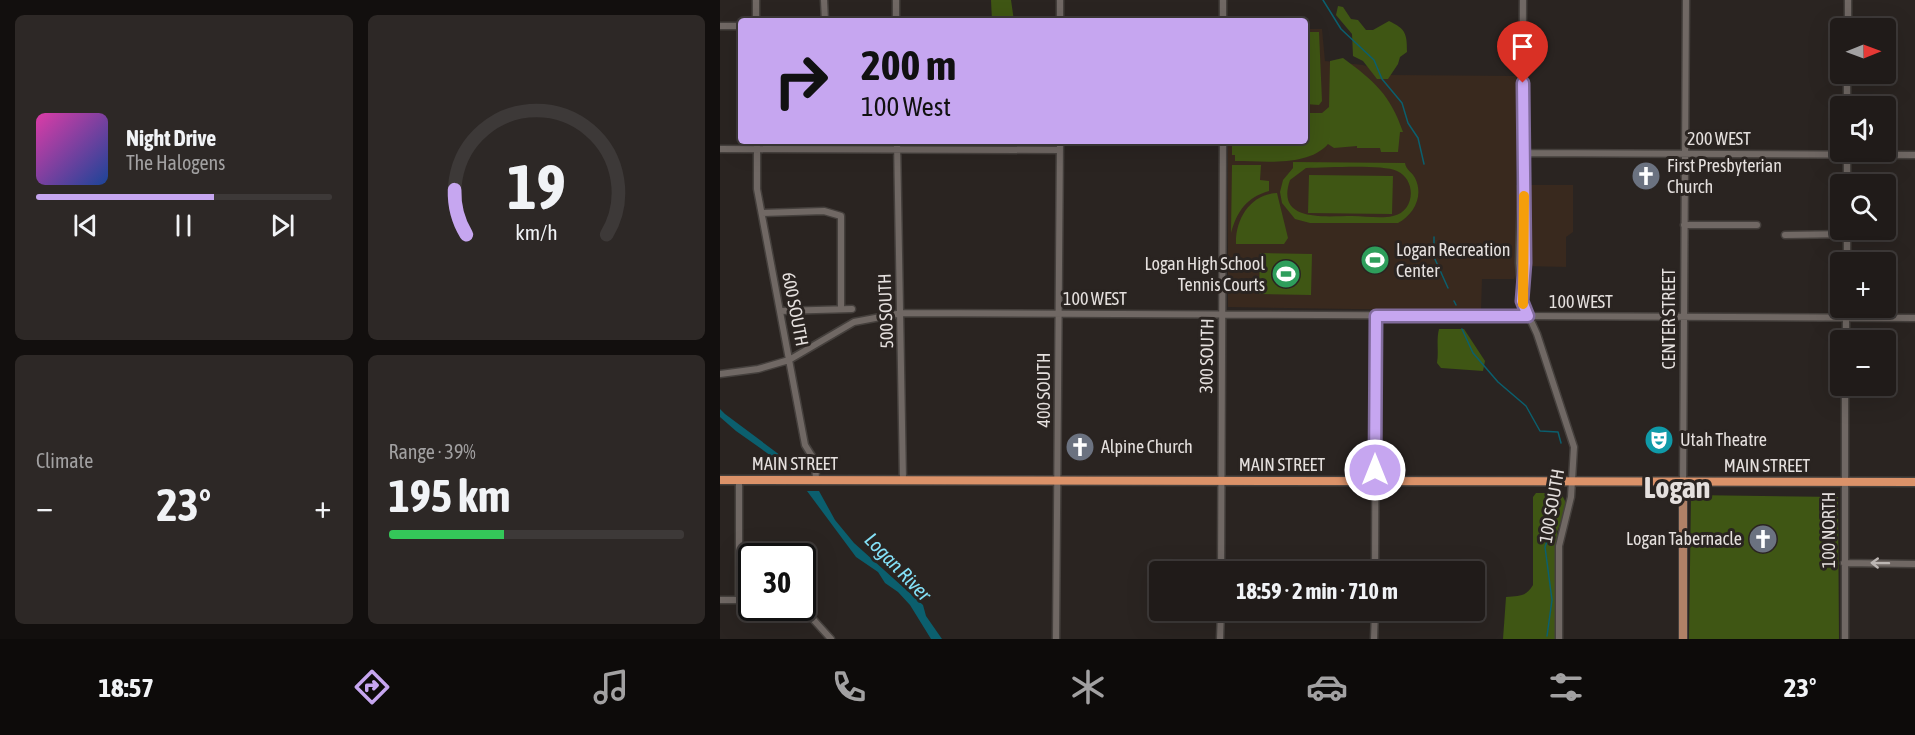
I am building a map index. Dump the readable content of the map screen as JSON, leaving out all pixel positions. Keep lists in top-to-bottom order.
{
  "streets": {
    "highway": ["MAIN STREET"],
    "main road": ["CENTER STREET"],
    "street": [
      "200 WEST",
      "100 WEST",
      "600 SOUTH",
      "500 SOUTH",
      "300 SOUTH",
      "400 SOUTH",
      "100 SOUTH",
      "100 NORTH"
    ]
  },
  "crossings": [
    ["200 WEST", "CENTER STREET"],
    ["200 WEST", "100 SOUTH"],
    ["100 WEST", "600 SOUTH"],
    ["100 WEST", "500 SOUTH"],
    ["100 WEST", "CENTER STREET"],
    ["100 WEST", "300 SOUTH"],
    ["100 WEST", "400 SOUTH"],
    ["100 WEST", "100 SOUTH"],
    ["600 SOUTH", "MAIN STREET"],
    ["500 SOUTH", "MAIN STREET"],
    ["CENTER STREET", "MAIN STREET"],
    ["300 SOUTH", "MAIN STREET"],
    ["400 SOUTH", "MAIN STREET"],
    ["MAIN STREET", "100 SOUTH"],
    ["MAIN STREET", "100 NORTH"]
  ],
  "districts": ["Logan"],
  "water": ["Logan River"],
  "places": {
    "church": ["First Presbyterian Church", "Alpine Church", "Logan Tabernacle"],
    "sports": ["Logan Recreation Center", "Logan High School Tennis Courts"],
    "theatre": ["Utah Theatre"]
  },
  "north": "right",
  "page": {
    "map_buttons": ["+", "−"],
    "turn": ["200 m", "100 West"],
    "song": ["Night Drive", "The Halogens"],
    "tile": [
      "Climate",
      ["Range · 39%", "195 km"]
    ],
    "heat": ["−", "23°", "+"],
    "limit": "30",
    "trip": "18:59 · 2 min · 710 m",
    "tabs": ["18:57", "23°"],
    "gauge": ["19", "km/h"]
  }
}
